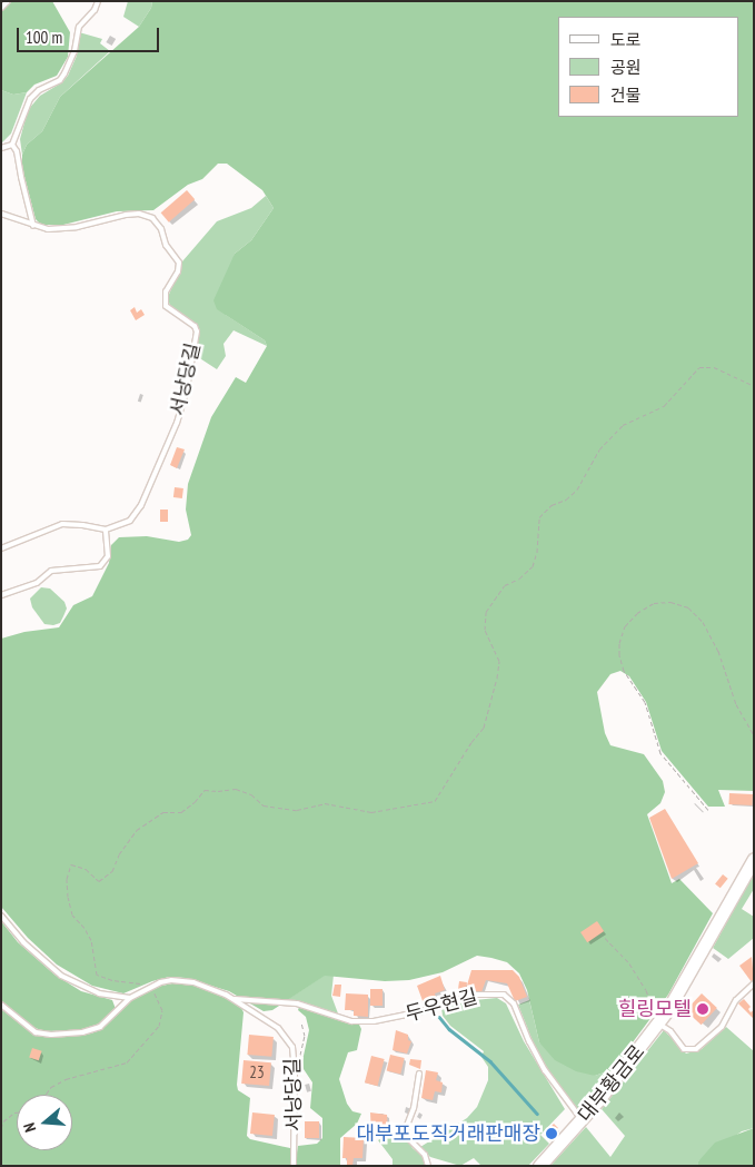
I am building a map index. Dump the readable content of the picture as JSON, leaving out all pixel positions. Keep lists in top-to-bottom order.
{
  "streets": {
    "main road": ["대부황금로"],
    "lane": ["서낭당길", "두우현길"]
  },
  "crossings": [
    ["서낭당길", "두우현길"],
    ["두우현길", "대부황금로"]
  ],
  "places": ["힐링모텔", "대부포도직거래판매장"],
  "house_numbers": ["23"],
  "legend": ["도로", "공원", "건물"],
  "scale_bar": "100 m",
  "north": "left"
}
